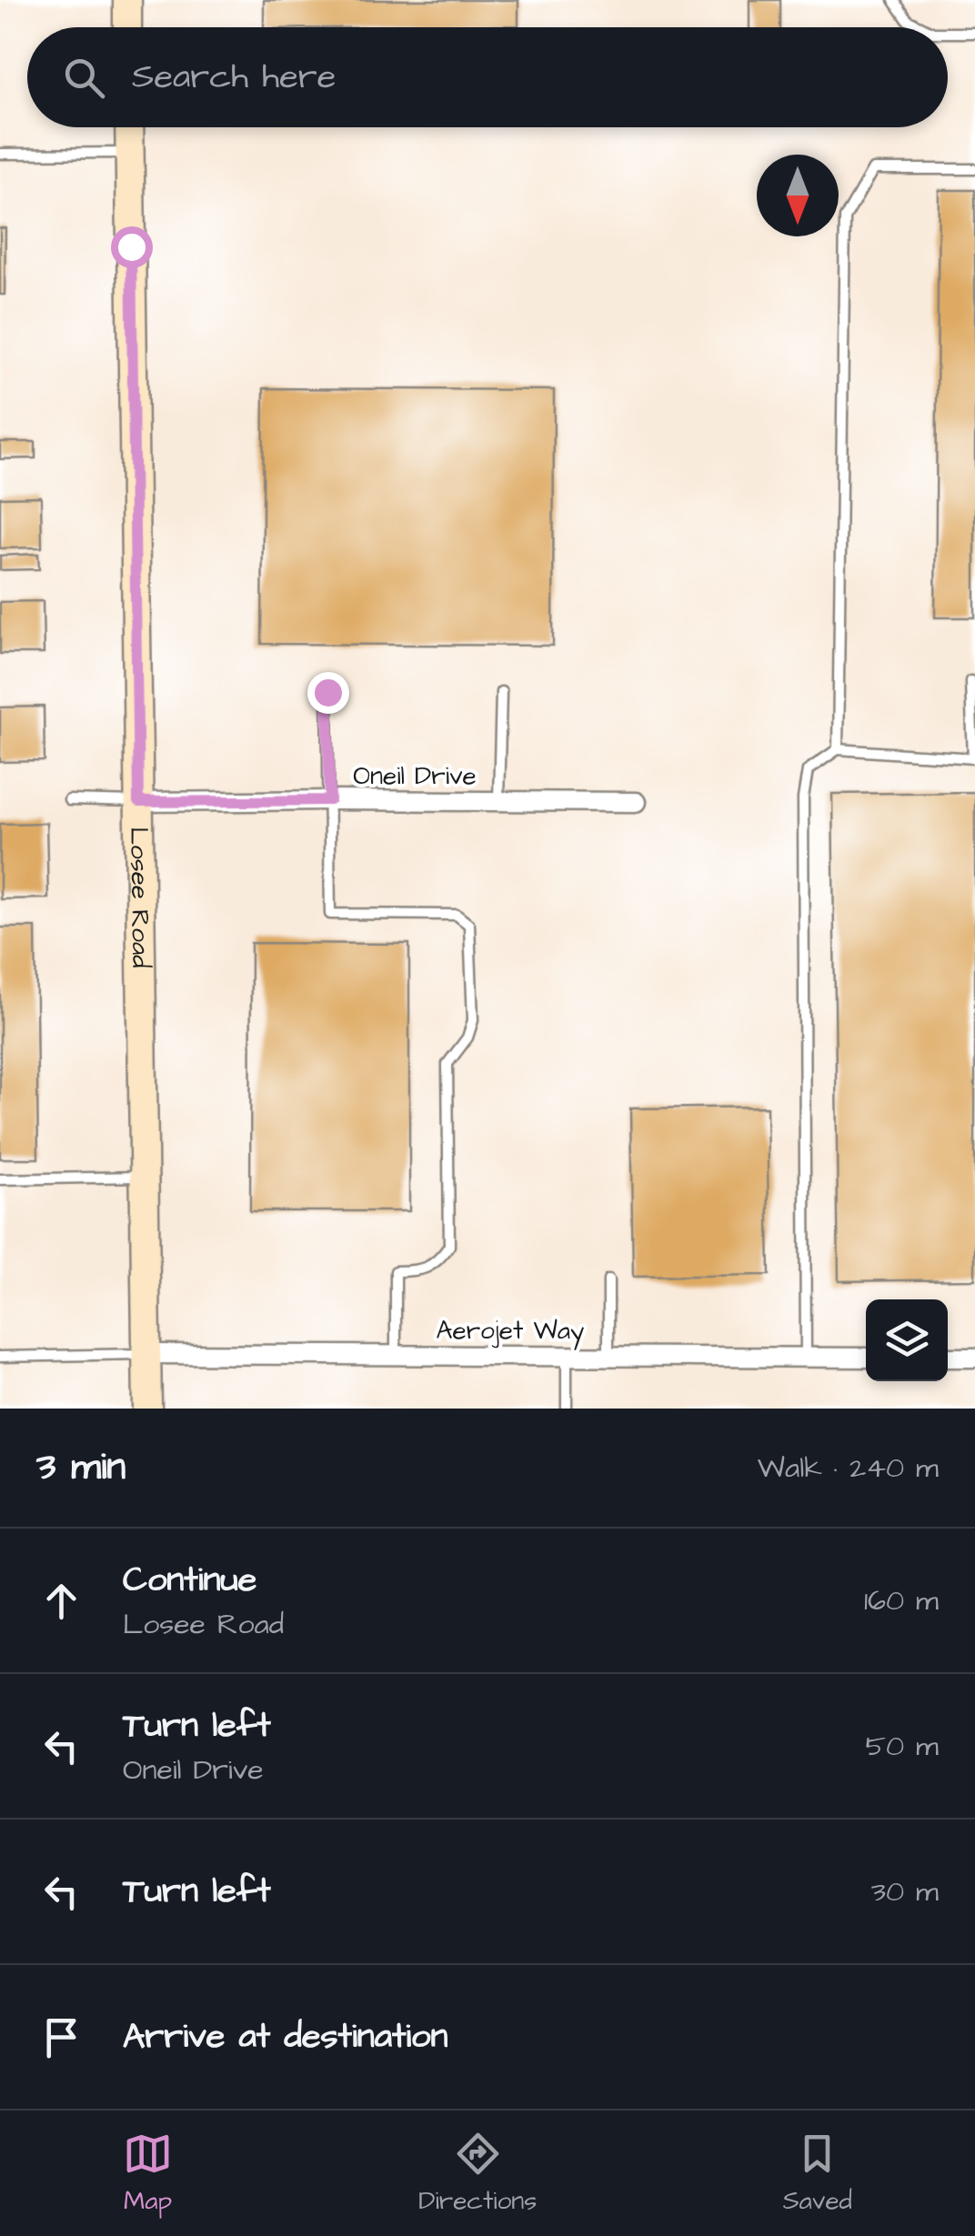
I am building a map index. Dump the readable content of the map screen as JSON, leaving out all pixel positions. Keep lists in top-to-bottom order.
{
  "streets": {
    "main road": ["Losee Road"],
    "street": ["Oneil Drive", "Aerojet Way"]
  },
  "crossings": [
    ["Oneil Drive", "Losee Road"],
    ["Losee Road", "Aerojet Way"]
  ],
  "north": "bottom",
  "page": {
    "search": "Search here",
    "heading": ["3 min", "Walk · 240 m"],
    "list": [
      ["Continue", "Losee Road", "160 m"],
      ["Turn left", "Oneil Drive", "50 m"],
      ["Turn left", "30 m"],
      "Arrive at destination"
    ],
    "nav": ["Map", "Directions", "Saved"]
  }
}
